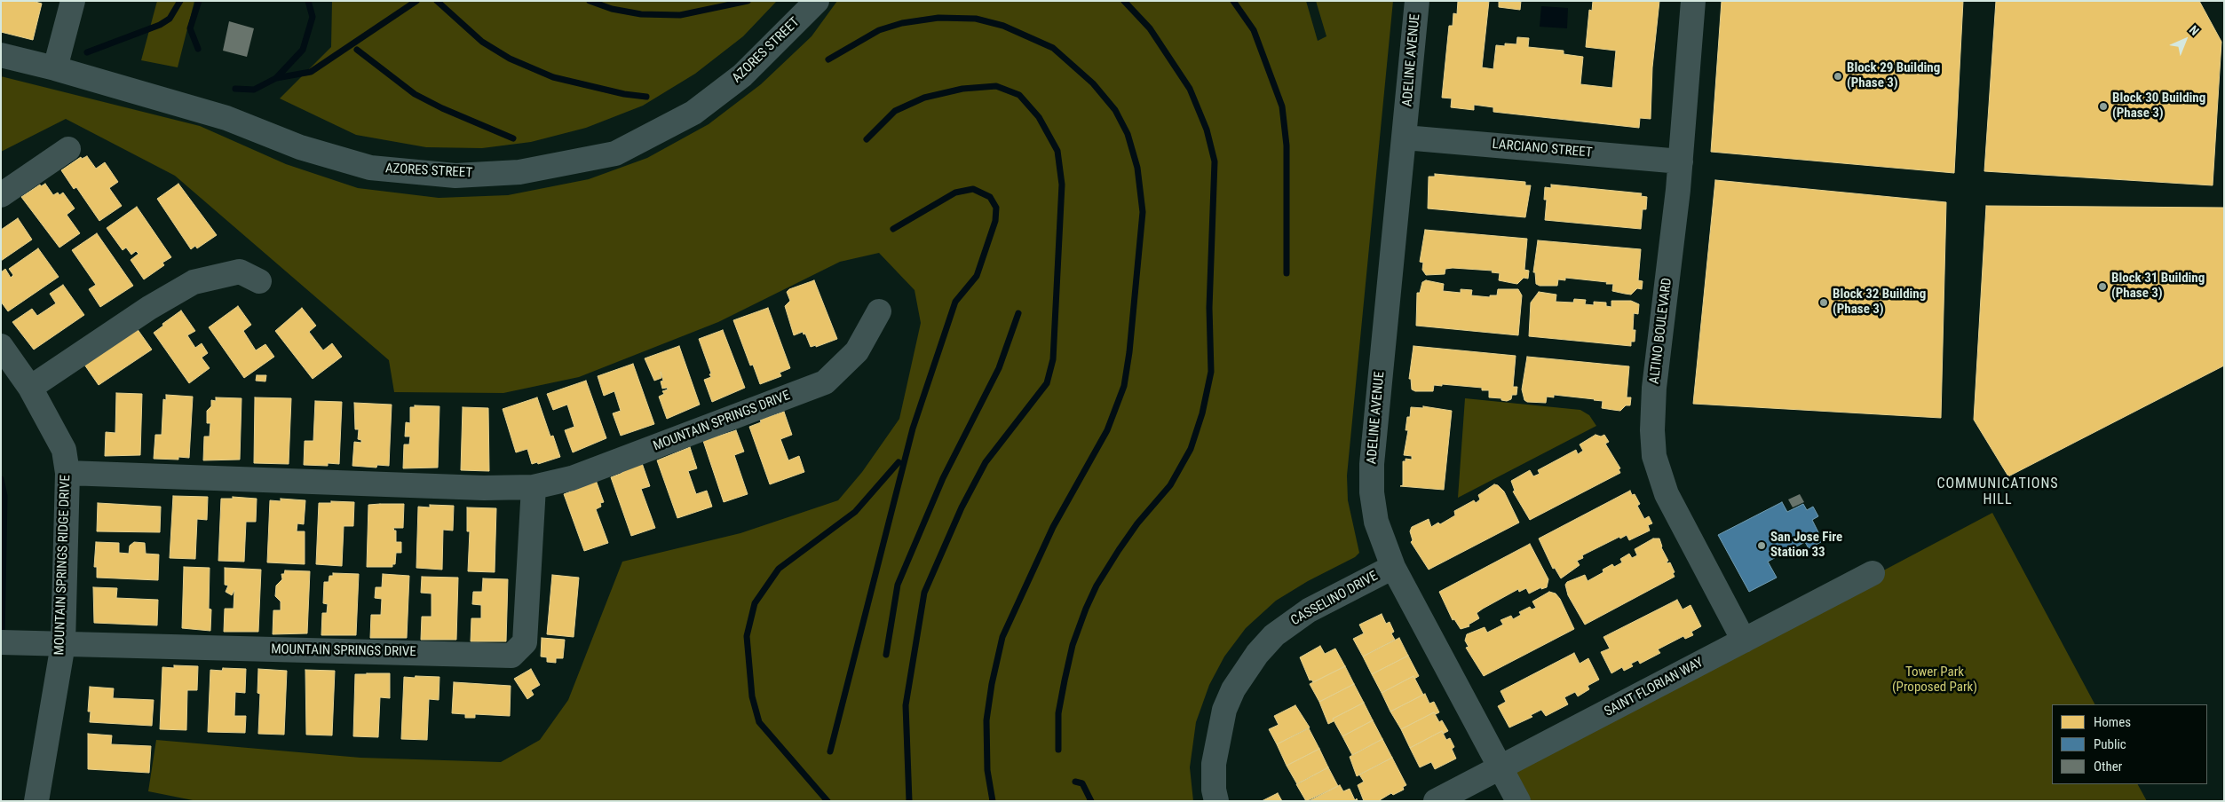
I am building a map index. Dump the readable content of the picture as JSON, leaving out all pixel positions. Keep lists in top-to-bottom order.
{
  "streets": {
    "street": [
      "AZORES STREET",
      "ADELINE AVENUE",
      "LARCIANO STREET",
      "ALTINO BOULEVARD",
      "MOUNTAIN SPRINGS DRIVE",
      "MOUNTAIN SPRINGS RIDGE DRIVE",
      "CASSELINO DRIVE",
      "SAINT FLORIAN WAY"
    ]
  },
  "crossings": [
    ["ADELINE AVENUE", "LARCIANO STREET"],
    ["ADELINE AVENUE", "CASSELINO DRIVE"],
    ["ADELINE AVENUE", "SAINT FLORIAN WAY"],
    ["LARCIANO STREET", "ALTINO BOULEVARD"],
    ["ALTINO BOULEVARD", "SAINT FLORIAN WAY"],
    ["MOUNTAIN SPRINGS DRIVE", "MOUNTAIN SPRINGS RIDGE DRIVE"]
  ],
  "districts": ["COMMUNICATIONS HILL"],
  "parks": ["Tower Park (Proposed Park)"],
  "places": [
    "Block 29 Building (Phase 3)",
    "Block 30 Building (Phase 3)",
    "Block 31 Building (Phase 3)",
    "Block 32 Building (Phase 3)",
    "San Jose Fire Station 33"
  ],
  "legend": ["Homes", "Public", "Other"],
  "north": "top right"
}
